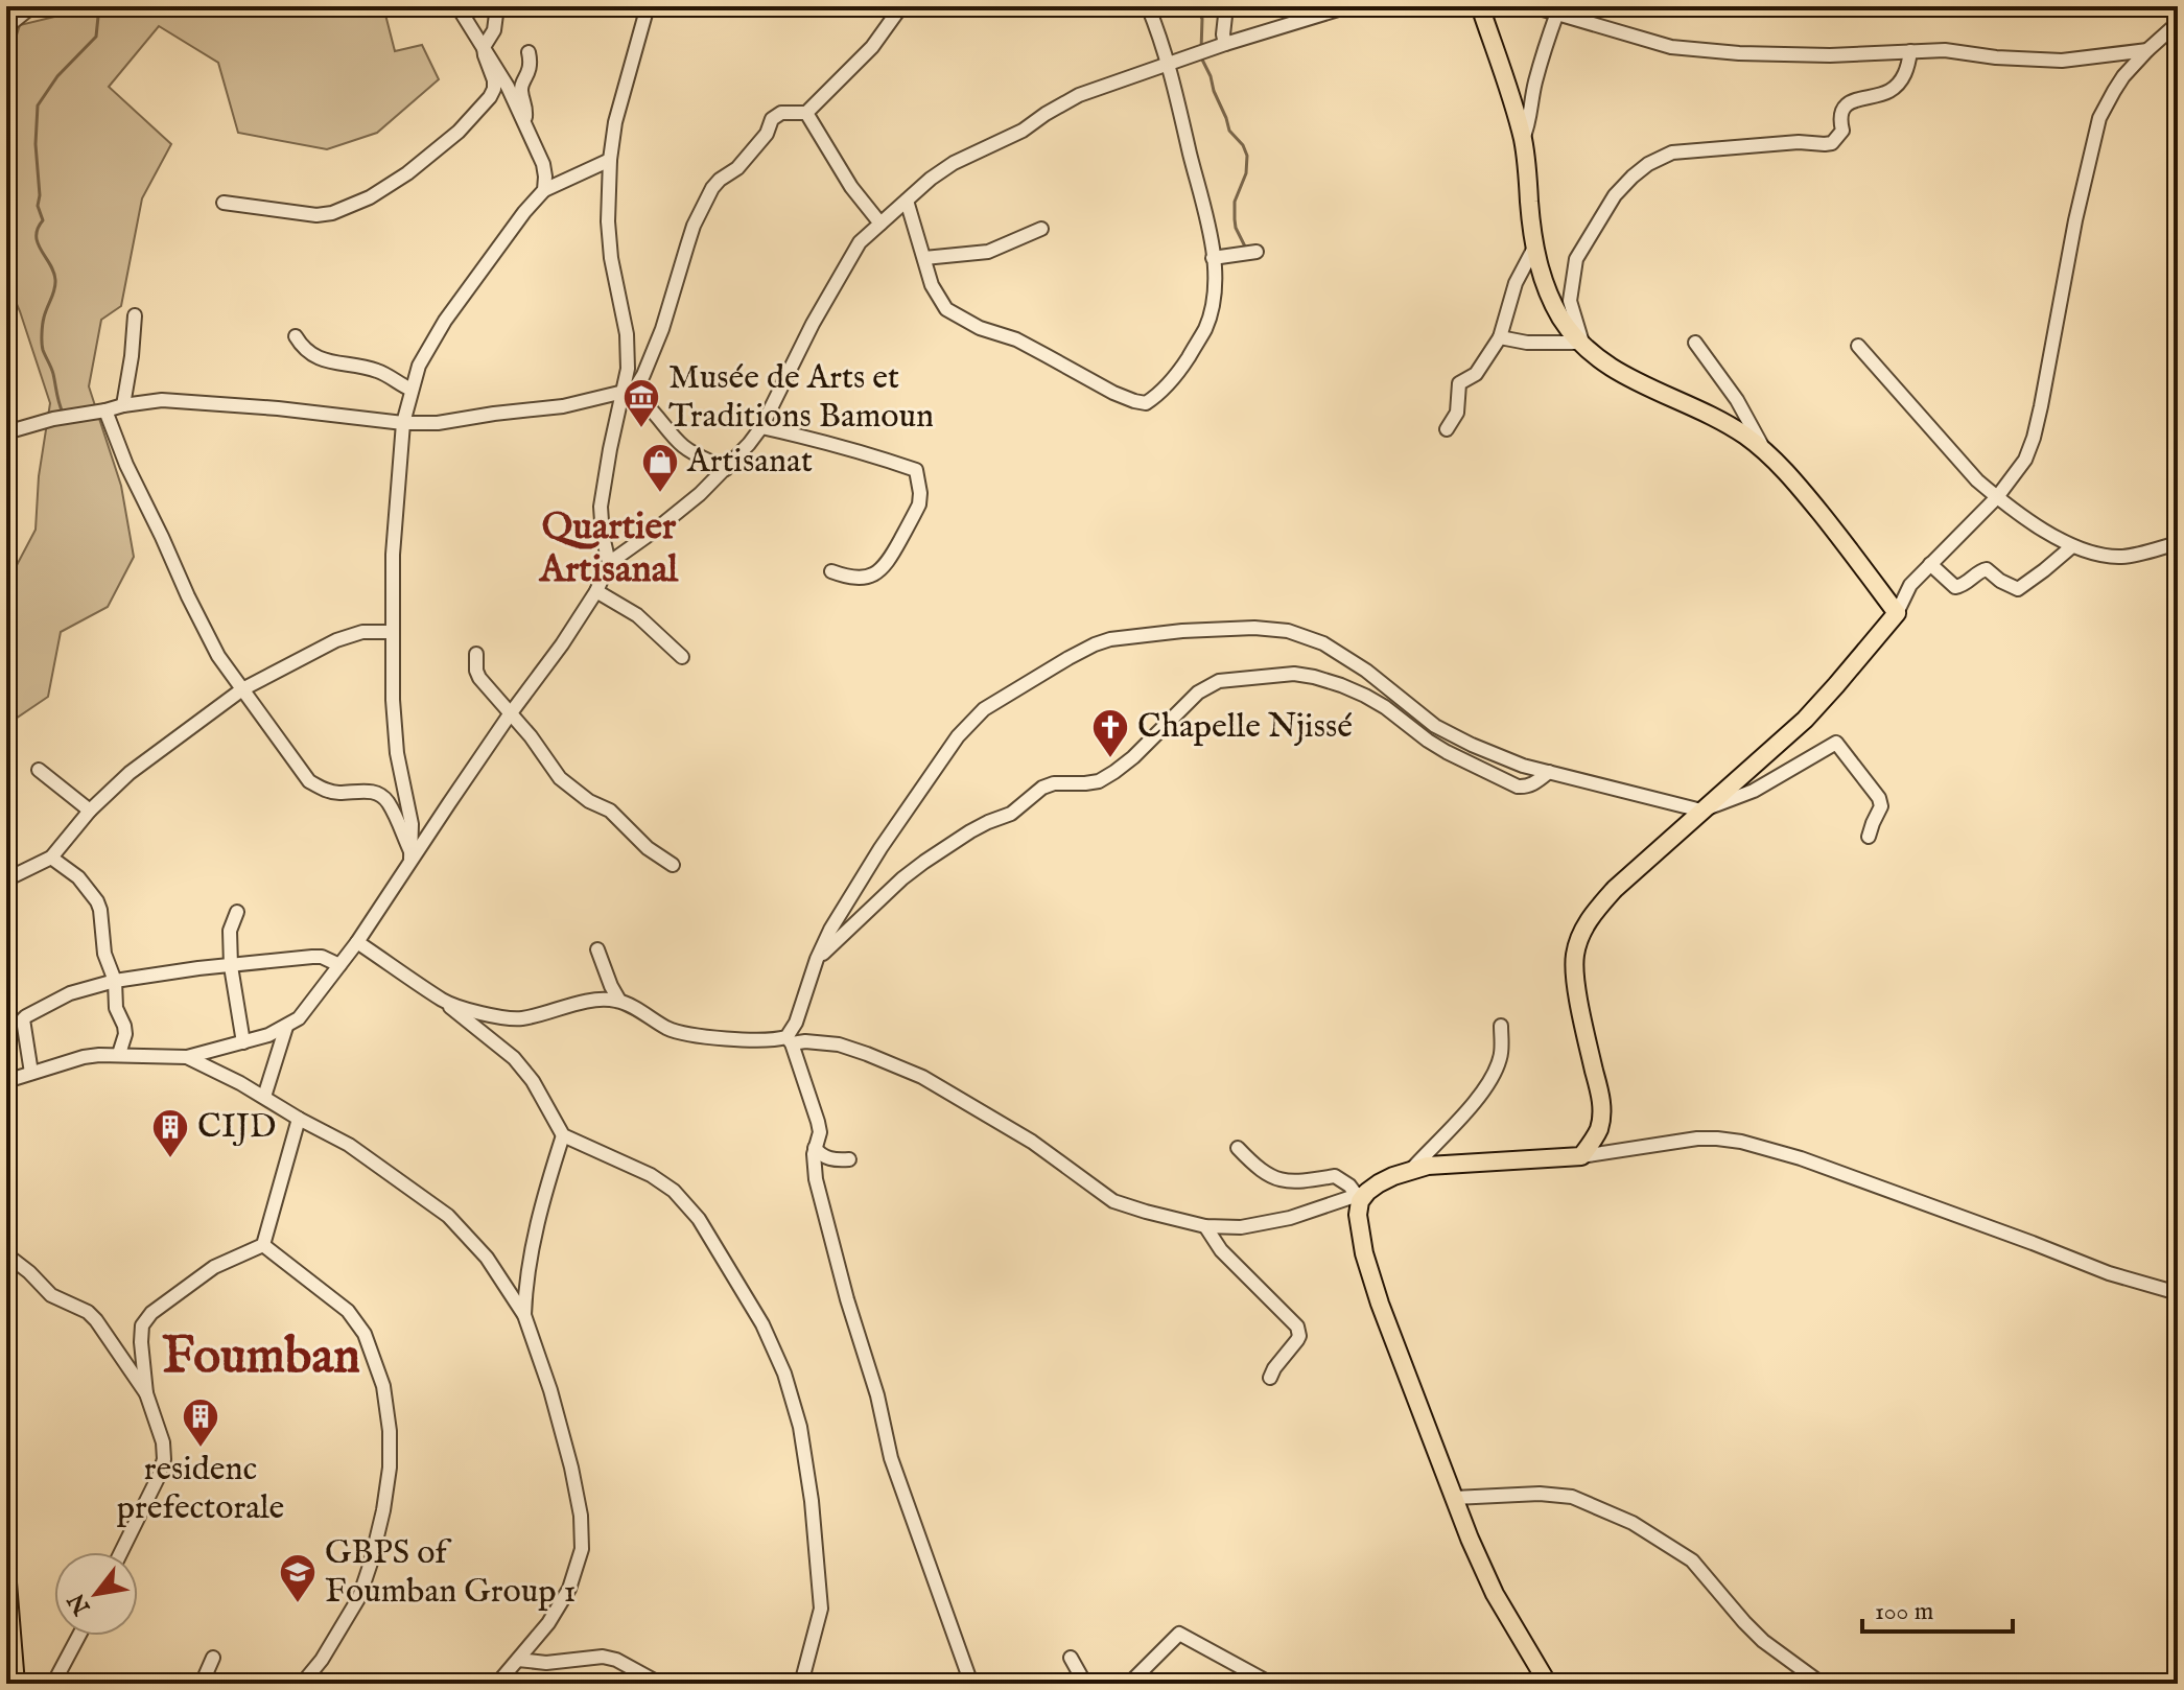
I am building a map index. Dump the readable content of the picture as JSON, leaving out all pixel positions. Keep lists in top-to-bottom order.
{
  "districts": ["Quartier Artisanal", "Foumban"],
  "places": {
    "museum": ["Musée de Arts et Traditions Bamoun"],
    "shop": ["Artisanat"],
    "church": ["Chapelle Njissé"],
    "building": ["CIJD", "residenc prefectorale"],
    "school or university": ["GBPS of Foumban Group 1"]
  },
  "scale_bar": "100 m",
  "north": "bottom left"
}
